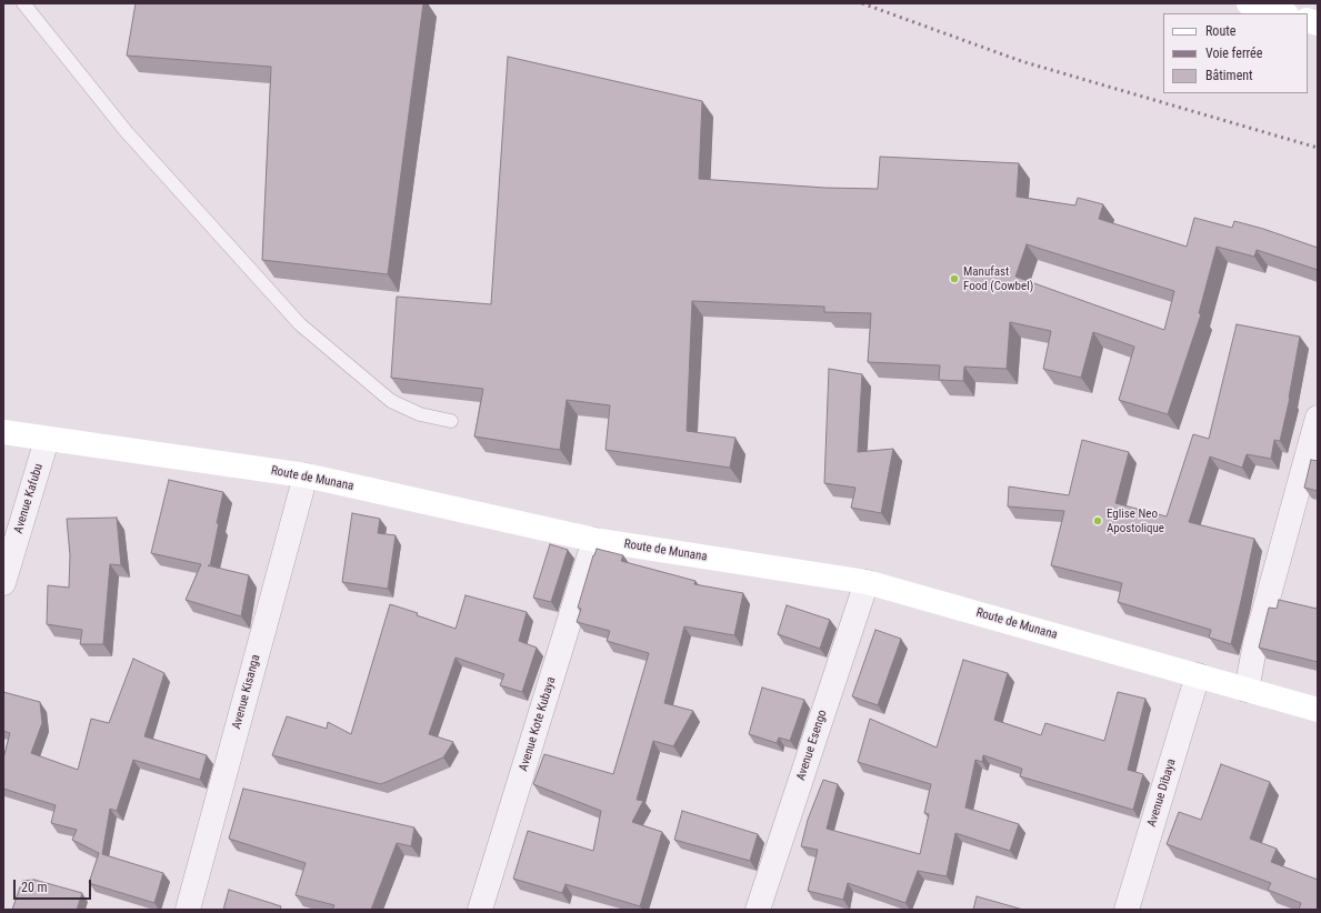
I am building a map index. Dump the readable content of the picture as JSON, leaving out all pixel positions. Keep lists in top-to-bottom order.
{
  "streets": {
    "main road": ["Route de Munana"],
    "street": [
      "Avenue Kafubu",
      "Avenue Kisanga",
      "Avenue Kote Kubaya",
      "Avenue Esengo",
      "Avenue Dibaya"
    ]
  },
  "crossings": [
    ["Route de Munana", "Avenue Kafubu"],
    ["Route de Munana", "Avenue Kisanga"],
    ["Route de Munana", "Avenue Kote Kubaya"],
    ["Route de Munana", "Avenue Esengo"],
    ["Route de Munana", "Avenue Dibaya"]
  ],
  "places": ["Manufast Food (Cowbel)", "Eglise Neo Apostolique"],
  "legend": ["Route", "Voie ferrée", "Bâtiment"],
  "scale_bar": "20 m"
}
